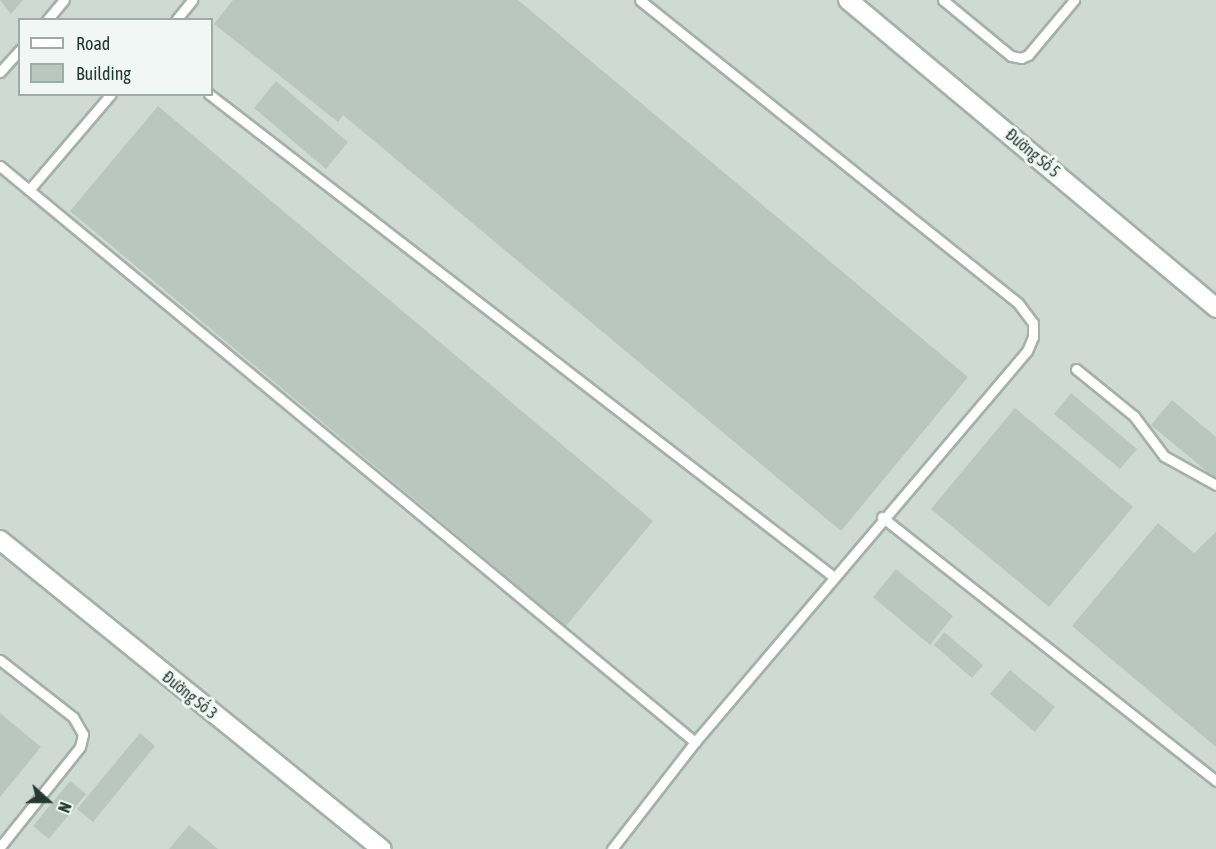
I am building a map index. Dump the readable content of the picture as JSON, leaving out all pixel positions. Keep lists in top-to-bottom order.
{
  "streets": {
    "street": ["Đường Số 5", "Đường Số 3"]
  },
  "legend": ["Road", "Building"],
  "north": "right"
}
